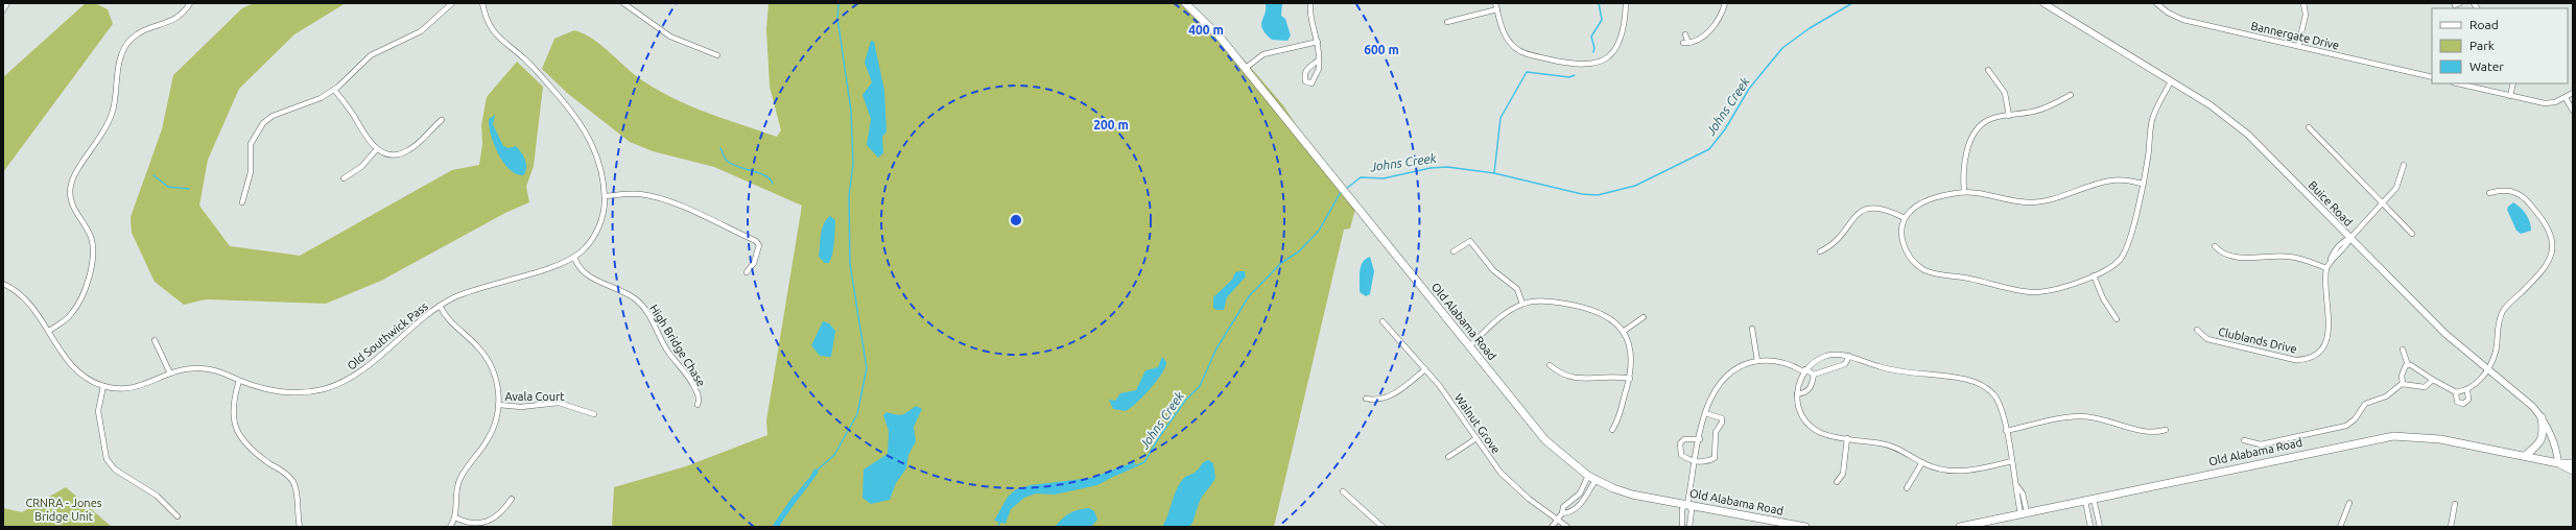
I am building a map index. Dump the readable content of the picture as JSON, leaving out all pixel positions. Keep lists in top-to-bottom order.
{
  "streets": {
    "main road": ["Old Alabama Road"],
    "street": [
      "Bannergate Drive",
      "Buice Road",
      "Old Southwick Pass",
      "Clublands Drive",
      "High Bridge Chase",
      "Avala Court",
      "Walnut Grove"
    ]
  },
  "crossings": [
    ["Buice Road", "Old Alabama Road"],
    ["Buice Road", "Clublands Drive"],
    ["Old Southwick Pass", "High Bridge Chase"]
  ],
  "water": ["Johns Creek"],
  "parks": ["CRNRA - Jones Bridge Unit"],
  "legend": ["Road", "Park", "Water"],
  "rings": ["400 m", "600 m", "200 m"]
}
